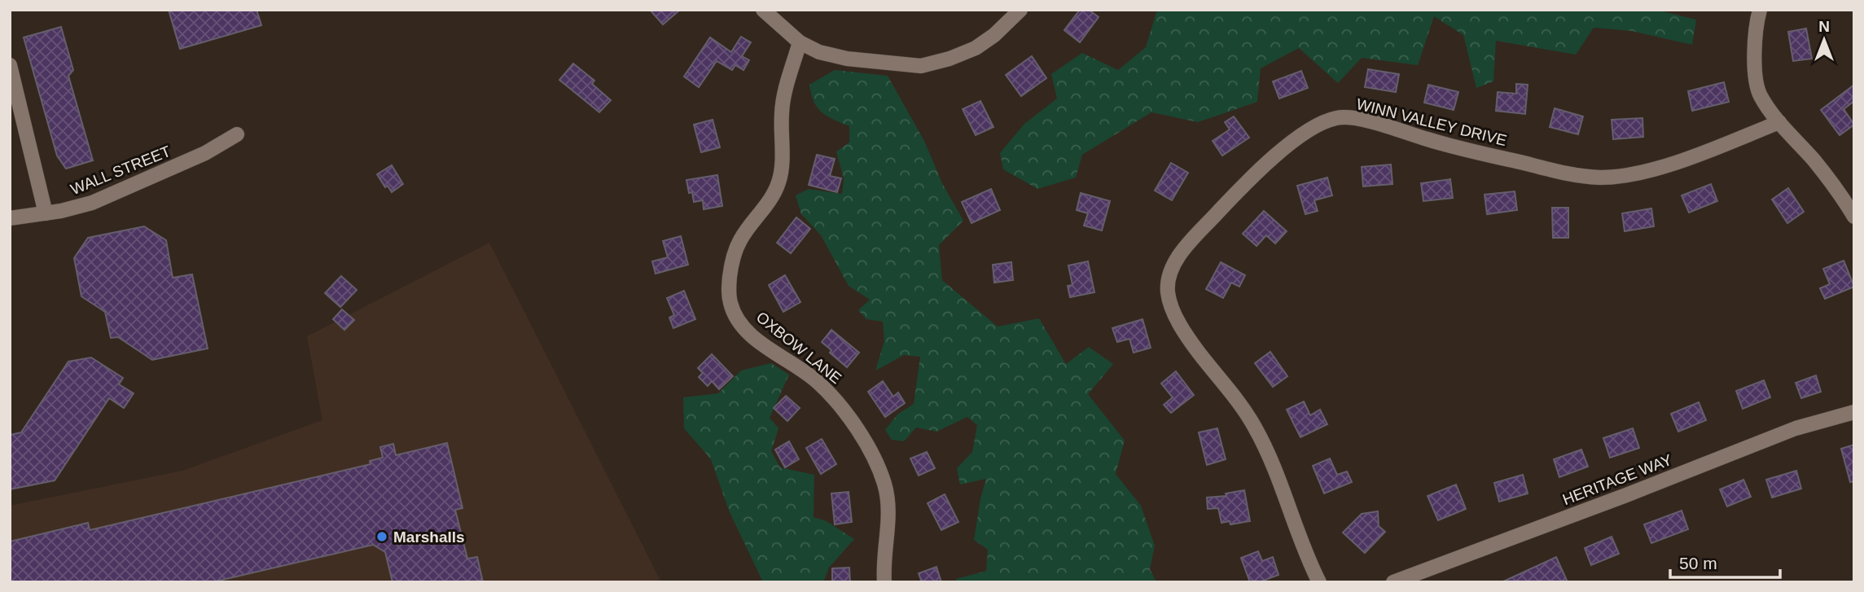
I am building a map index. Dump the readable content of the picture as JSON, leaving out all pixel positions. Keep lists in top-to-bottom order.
{
  "streets": {
    "street": [
      "WINN VALLEY DRIVE",
      "WALL STREET",
      "OXBOW LANE",
      "HERITAGE WAY"
    ]
  },
  "places": ["Marshalls"],
  "scale_bar": "50 m",
  "north": "top"
}
